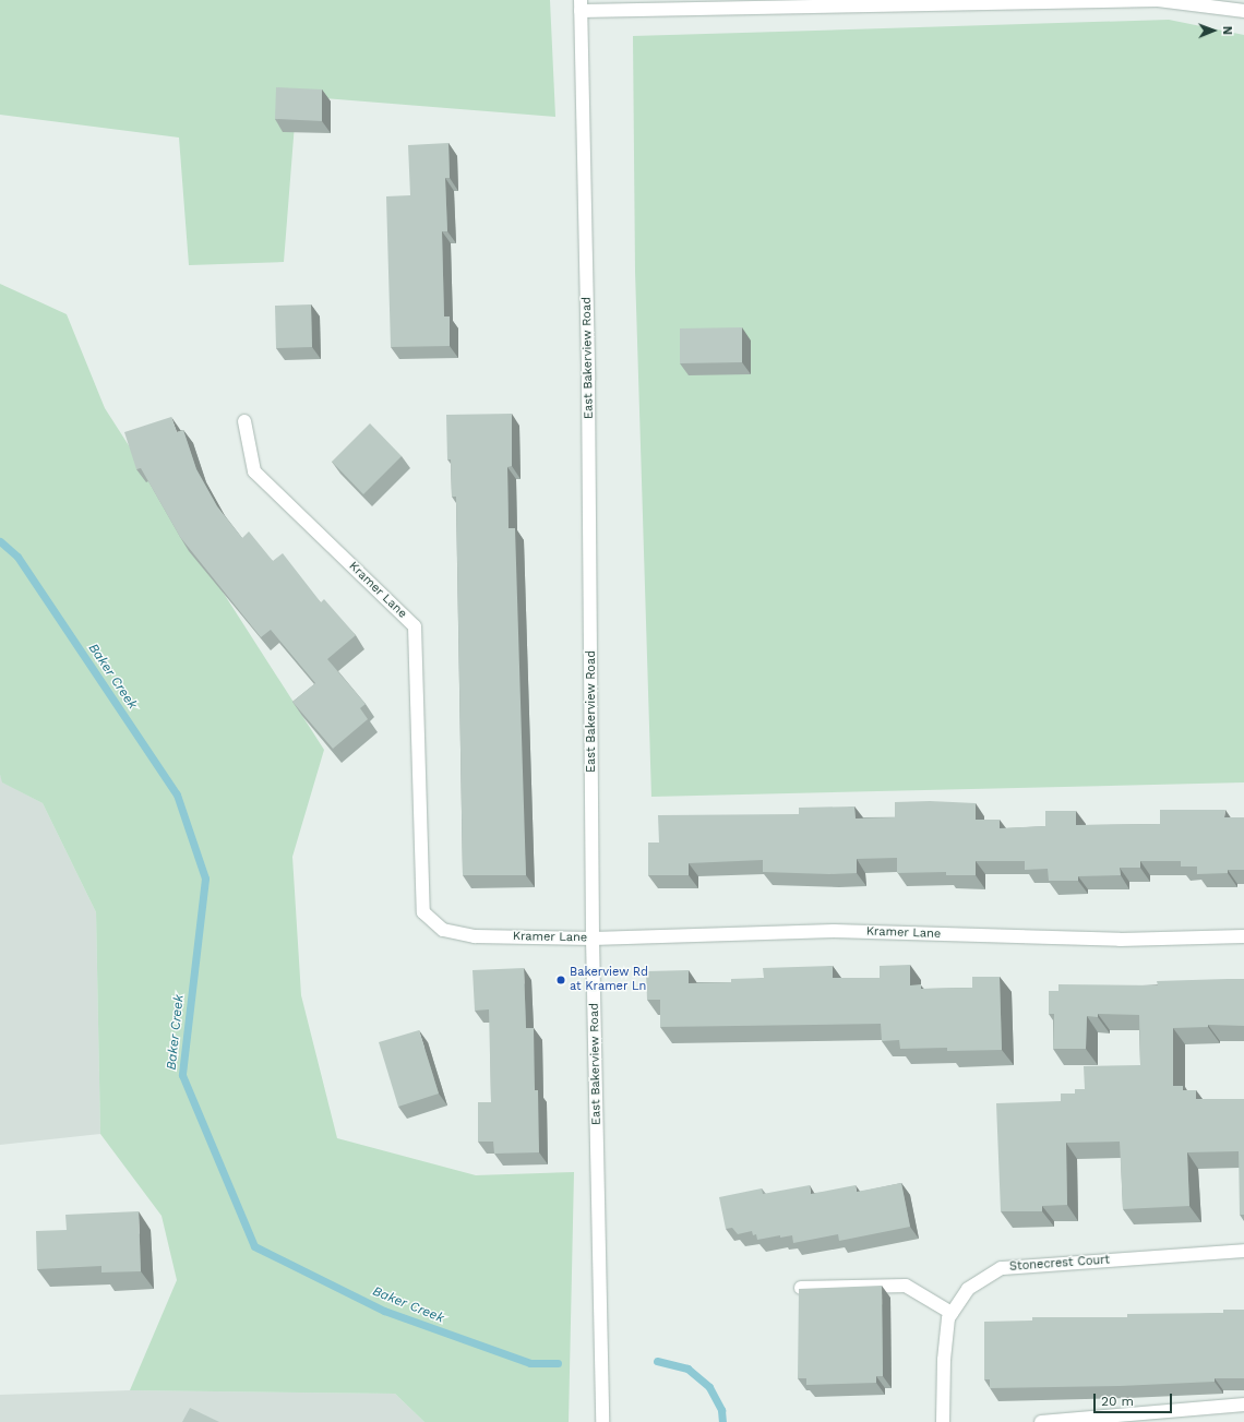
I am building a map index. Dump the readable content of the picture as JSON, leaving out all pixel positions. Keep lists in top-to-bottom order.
{
  "streets": {
    "street": ["East Bakerview Road", "Kramer Lane", "Stonecrest Court"]
  },
  "crossings": [
    ["East Bakerview Road", "Kramer Lane"]
  ],
  "water": ["Baker Creek"],
  "places": ["Bakerview Rd at Kramer Ln"],
  "scale_bar": "20 m",
  "north": "right"
}
